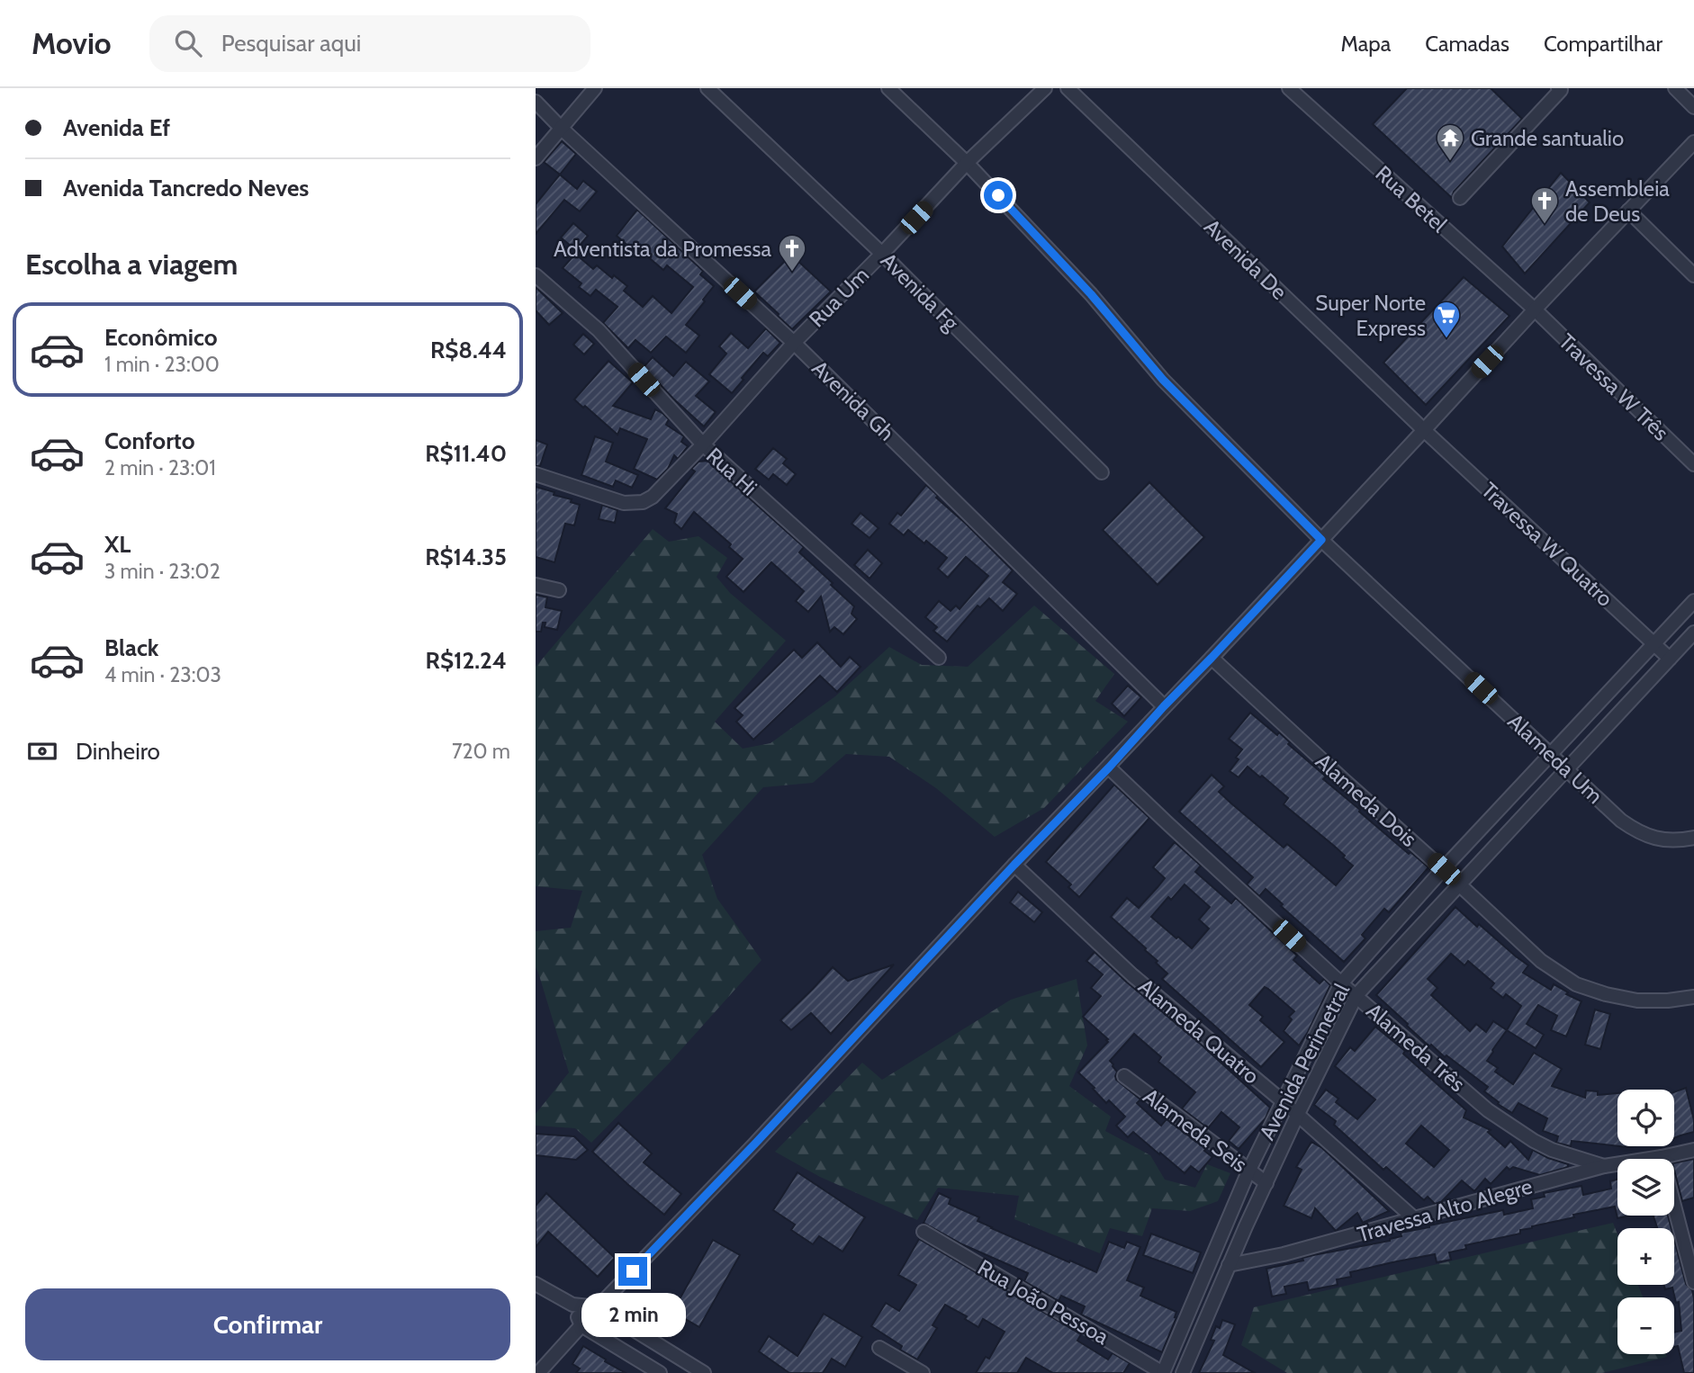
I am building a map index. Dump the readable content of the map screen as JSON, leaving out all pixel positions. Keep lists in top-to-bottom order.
{
  "streets": {
    "street": [
      "Rua Betel",
      "Avenida De",
      "Avenida Fg",
      "Rua Um",
      "Travessa W Três",
      "Avenida Gh",
      "Rua Hi",
      "Travessa W Quatro",
      "Alameda Um",
      "Alameda Dois",
      "Alameda Quatro",
      "Alameda Três",
      "Avenida Perimetral",
      "Alameda Seis",
      "Travessa Alto Alegre",
      "Rua João Pessoa"
    ]
  },
  "crossings": [
    ["Rua Betel", "Travessa W Três"],
    ["Avenida De", "Travessa W Quatro"],
    ["Avenida Fg", "Rua Um"],
    ["Rua Um", "Avenida Gh"],
    ["Rua Um", "Rua Hi"],
    ["Rua Um", "Alameda Um"],
    ["Travessa W Quatro", "Avenida Perimetral"],
    ["Alameda Um", "Avenida Perimetral"],
    ["Alameda Dois", "Avenida Perimetral"],
    ["Alameda Quatro", "Avenida Perimetral"],
    ["Alameda Quatro", "Travessa Alto Alegre"],
    ["Alameda Três", "Avenida Perimetral"],
    ["Alameda Três", "Travessa Alto Alegre"],
    ["Avenida Perimetral", "Alameda Seis"],
    ["Avenida Perimetral", "Travessa Alto Alegre"],
    ["Avenida Perimetral", "Rua João Pessoa"]
  ],
  "places": {
    "temple": ["Grande santualio"],
    "church": ["Assembleia de Deus", "Adventista da Promessa"],
    "supermarket": ["Super Norte Express"]
  },
  "page": {
    "header": "Movio",
    "search": "Pesquisar aqui",
    "nav": ["Mapa", "Camadas", "Compartilhar"],
    "banner": ["Avenida Ef", "Avenida Tancredo Neves"],
    "heading": "Escolha a viagem",
    "list": [
      {
        "name": "Econômico",
        "note": "1 min · 23:00",
        "value": "R$8.44"
      },
      {
        "name": "Conforto",
        "note": "2 min · 23:01",
        "value": "R$11.40"
      },
      {
        "name": "XL",
        "note": "3 min · 23:02",
        "value": "R$14.35"
      },
      {
        "name": "Black",
        "note": "4 min · 23:03",
        "value": "R$12.24"
      }
    ],
    "pay": ["Dinheiro", "720 m"],
    "map_buttons": ["+", "−"],
    "buttons": "Confirmar",
    "bubble": "2 min"
  }
}
